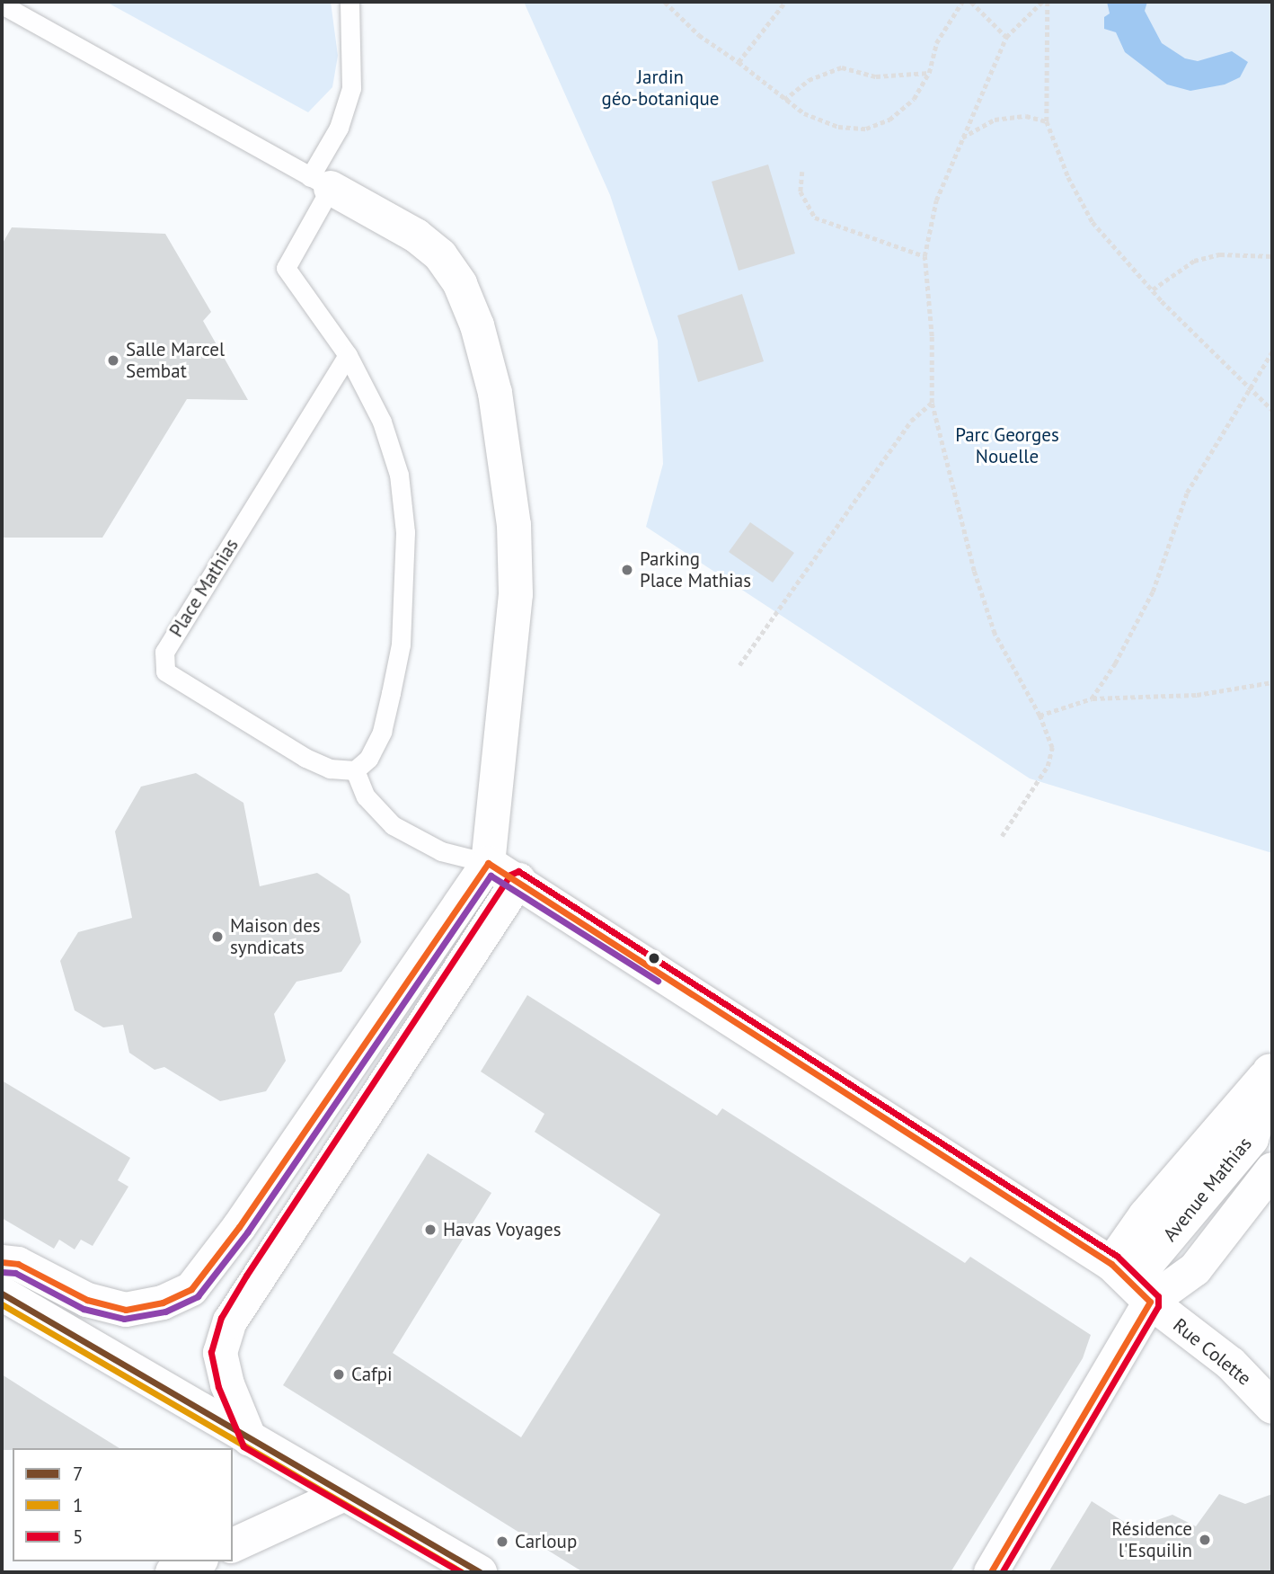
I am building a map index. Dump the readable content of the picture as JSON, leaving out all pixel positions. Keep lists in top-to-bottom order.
{
  "streets": {
    "main road": ["Avenue Mathias", "Rue Colette"],
    "lane": ["Place Mathias"]
  },
  "crossings": [
    ["Avenue Mathias", "Rue Colette"]
  ],
  "parks": ["Jardin géo-botanique", "Parc Georges Nouelle"],
  "places": [
    "Salle Marcel Sembat",
    "Parking Place Mathias",
    "Maison des syndicats",
    "Havas Voyages",
    "Cafpi",
    "Résidence l'Esquilin",
    "Carloup"
  ],
  "lines": ["transit line 5", "transit line 7", "transit line 1"],
  "legend": ["7", "1", "5"]
}
